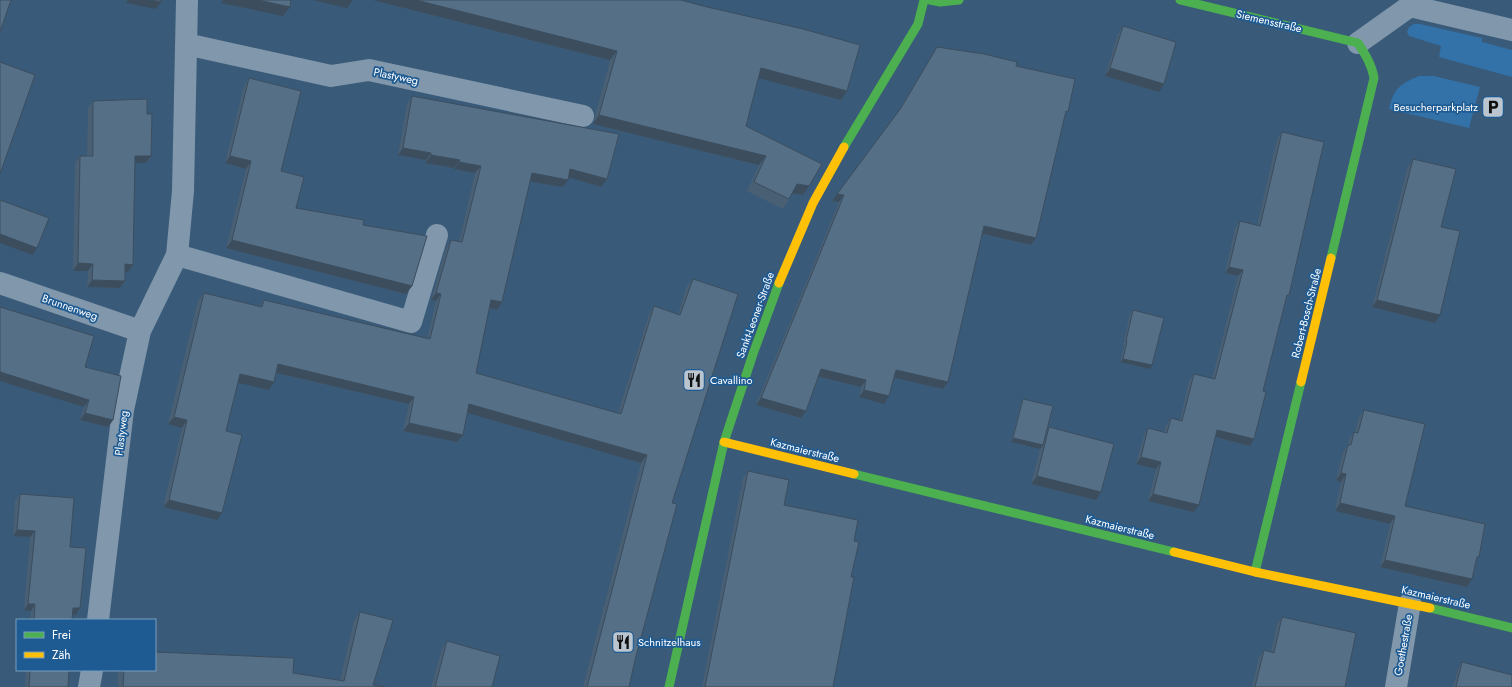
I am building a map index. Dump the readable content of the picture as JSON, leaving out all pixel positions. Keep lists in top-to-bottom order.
{
  "streets": {
    "street": [
      "Siemensstraße",
      "Plastyweg",
      "Brunnenweg",
      "Robert-Bosch-Straße",
      "Sankt-Leoner-Straße",
      "Kazmaierstraße",
      "Goethestraße"
    ]
  },
  "crossings": [
    ["Siemensstraße", "Robert-Bosch-Straße"],
    ["Plastyweg", "Brunnenweg"],
    ["Robert-Bosch-Straße", "Kazmaierstraße"],
    ["Sankt-Leoner-Straße", "Kazmaierstraße"],
    ["Kazmaierstraße", "Goethestraße"]
  ],
  "places": {
    "parking": ["Besucherparkplatz"],
    "restaurant": ["Cavallino", "Schnitzelhaus"]
  },
  "legend": ["Frei", "Zäh"]
}
